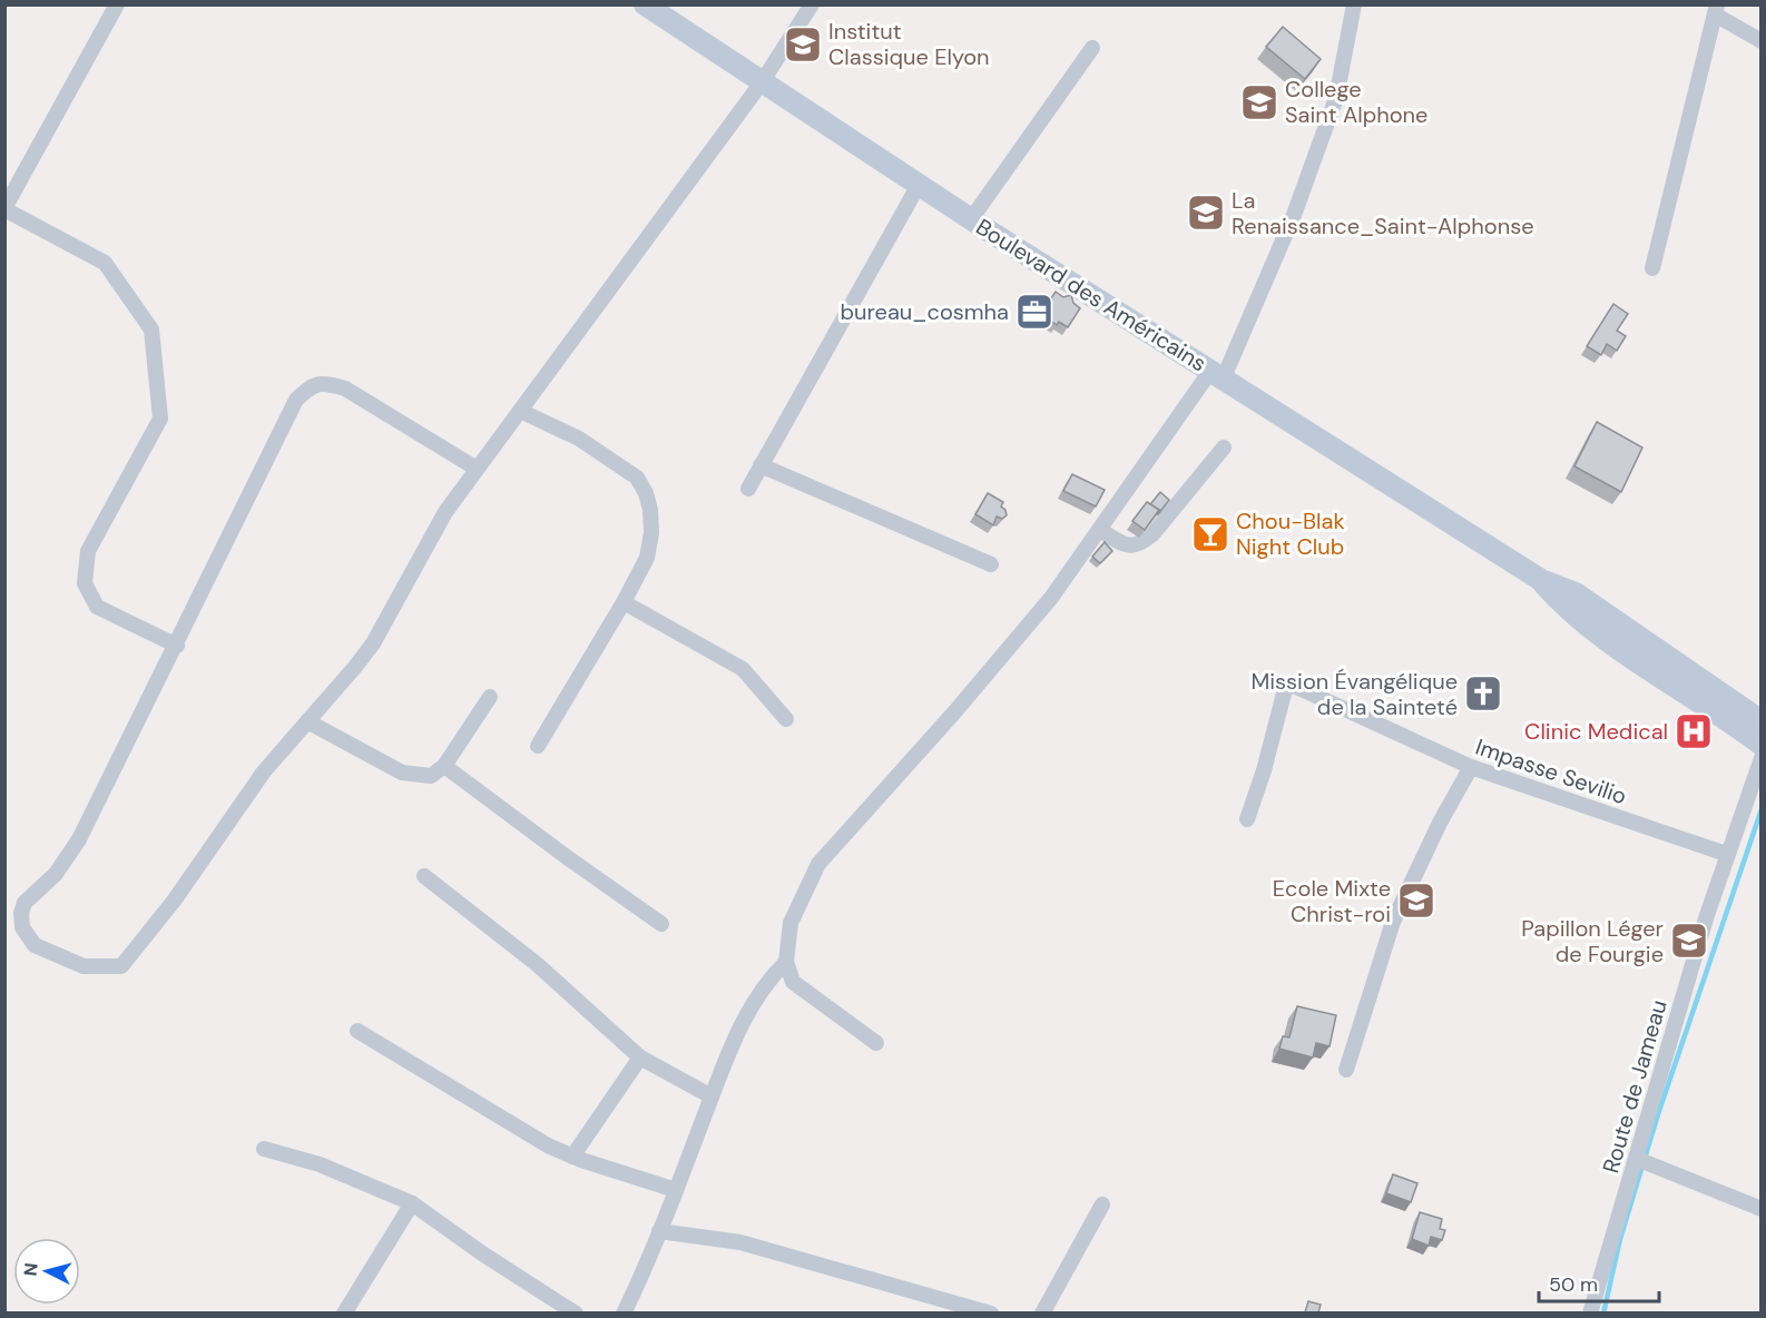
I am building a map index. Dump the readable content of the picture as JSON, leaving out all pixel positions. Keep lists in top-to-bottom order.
{
  "streets": {
    "main road": ["Boulevard des Américains"],
    "street": ["Impasse Sevilio", "Route de Jameau"]
  },
  "crossings": [
    ["Impasse Sevilio", "Route de Jameau"]
  ],
  "places": {
    "school or university": [
      "Institut Classique Elyon",
      "College Saint Alphone",
      "La Renaissance_Saint-Alphonse",
      "Ecole Mixte Christ-roi",
      "Papillon Léger de Fourgie"
    ],
    "office": ["bureau_cosmha"],
    "bar": ["Chou-Blak Night Club"],
    "church": ["Mission Évangélique de la Sainteté"],
    "hospital": ["Clinic Medical"]
  },
  "scale_bar": "50 m",
  "north": "left"
}
